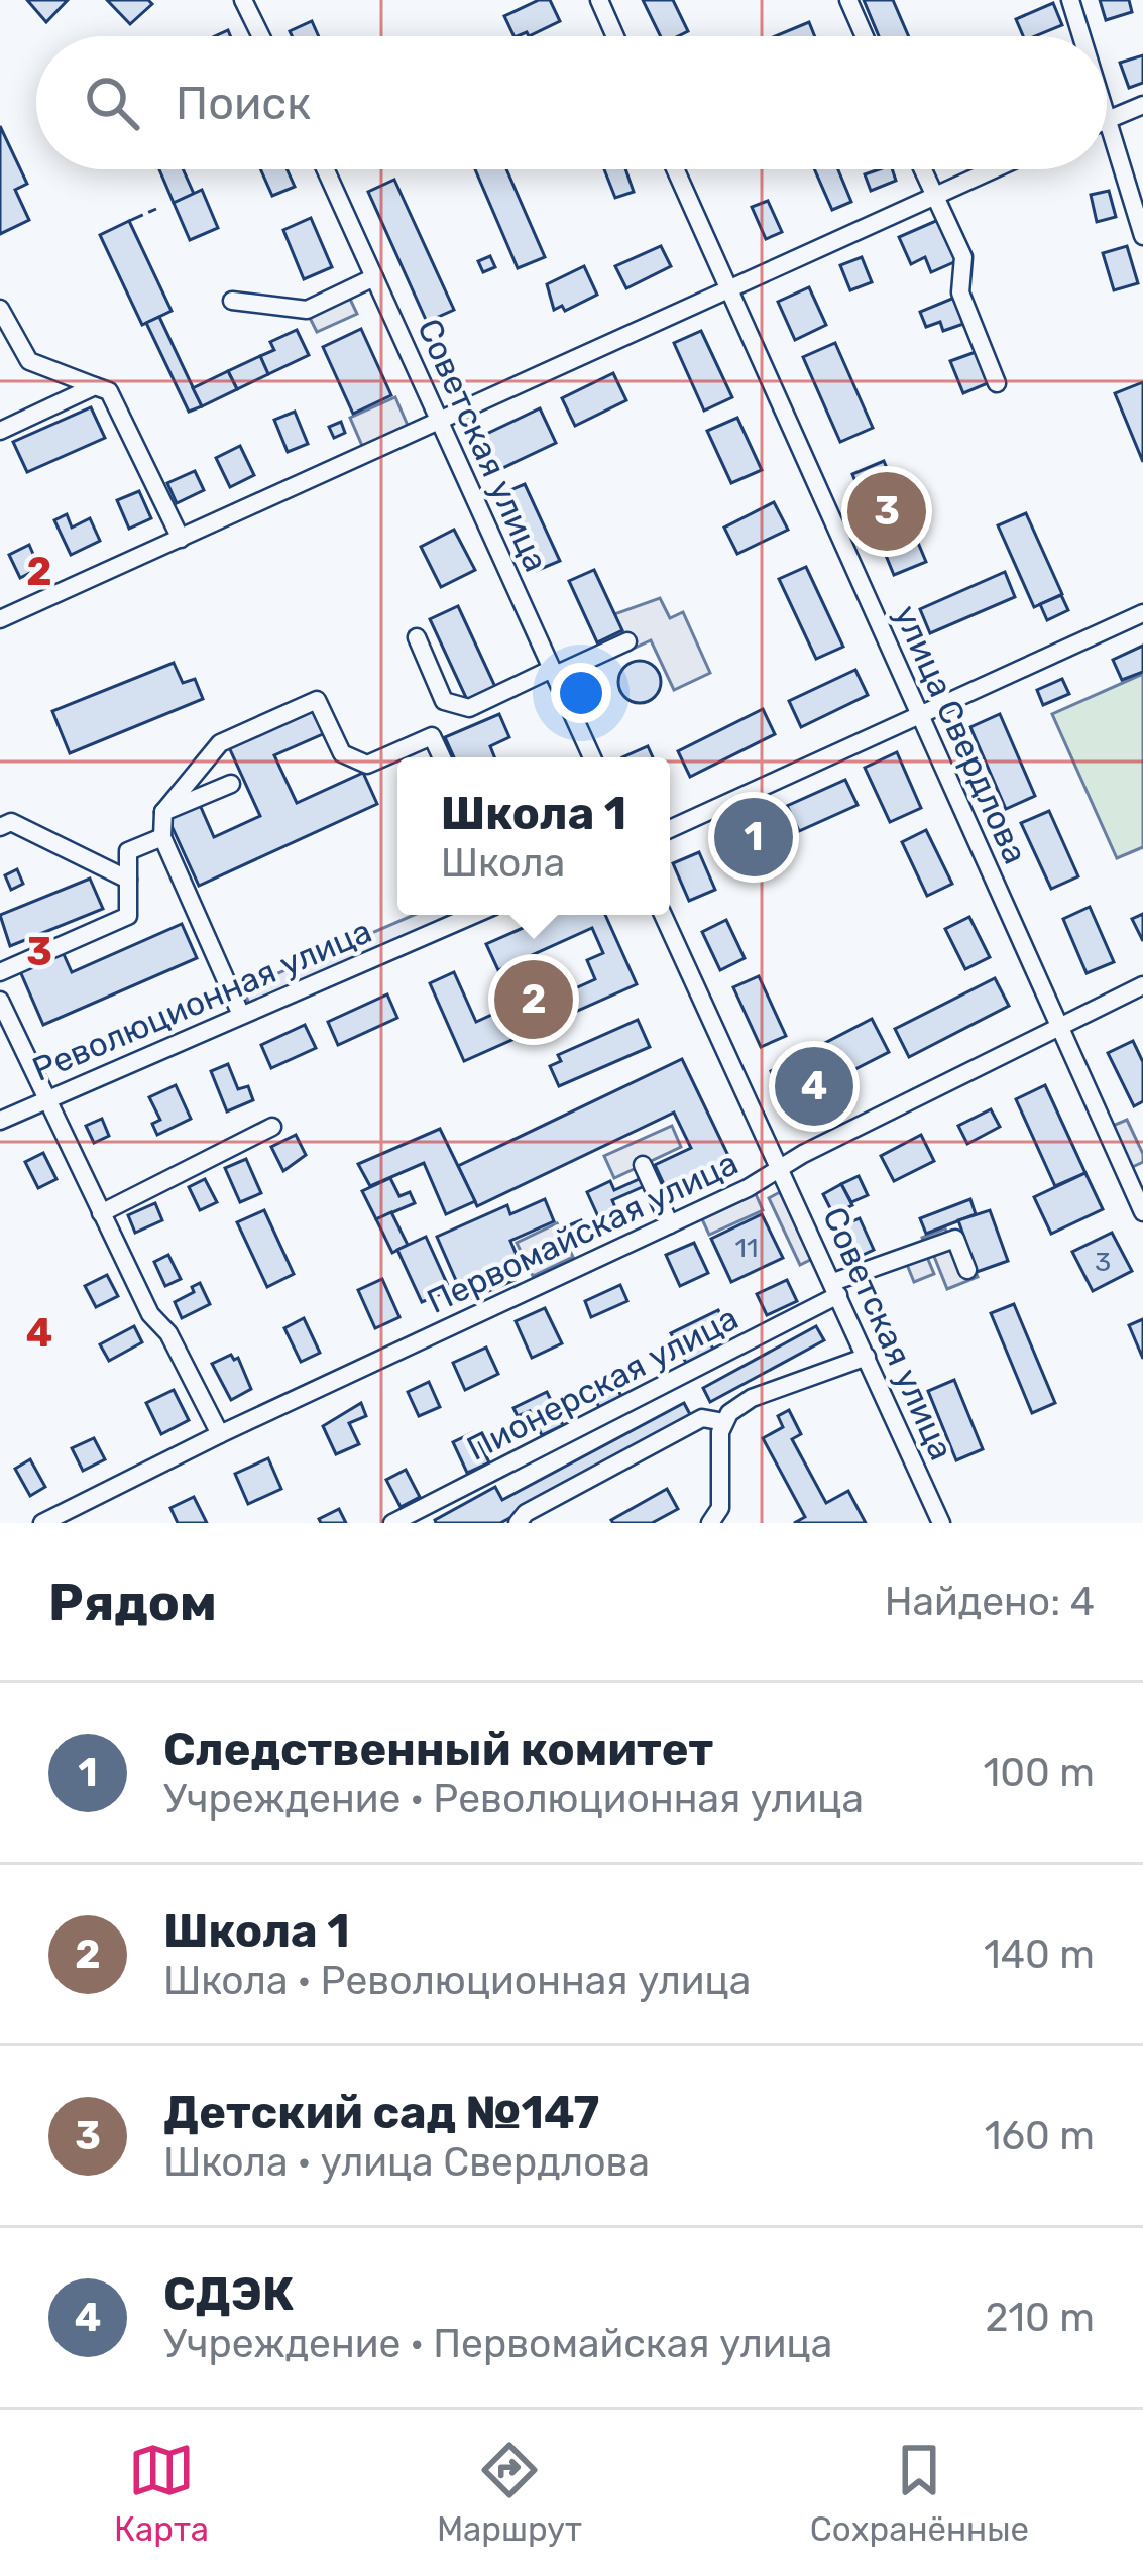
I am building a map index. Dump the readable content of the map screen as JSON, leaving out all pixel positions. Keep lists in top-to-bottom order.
{
  "streets": {
    "street": [
      "Советская улица",
      "улица Свердлова",
      "Революционная улица",
      "Первомайская улица",
      "Пионерская улица"
    ]
  },
  "crossings": [
    ["Советская улица", "Первомайская улица"],
    ["Советская улица", "Пионерская улица"],
    ["улица Свердлова", "Первомайская улица"]
  ],
  "house_numbers": ["11", "3"],
  "page": {
    "search": "Поиск",
    "pins": [
      "3",
      "1",
      "2",
      "4"
    ],
    "popup": ["Школа 1", "Школа"],
    "heading": ["Рядом", "Найдено: 4"],
    "list": [
      {
        "mark": "1",
        "name": "Следственный комитет",
        "note": "Учреждение · Революционная улица",
        "value": "100 m"
      },
      {
        "mark": "2",
        "name": "Школа 1",
        "note": "Школа · Революционная улица",
        "value": "140 m"
      },
      {
        "mark": "3",
        "name": "Детский сад №147",
        "note": "Школа · улица Свердлова",
        "value": "160 m"
      },
      {
        "mark": "4",
        "name": "СДЭК",
        "note": "Учреждение · Первомайская улица",
        "value": "210 m"
      }
    ],
    "nav": ["Карта", "Маршрут", "Сохранённые"]
  },
  "grid": {
    "rows": ["2", "3", "4"]
  }
}
